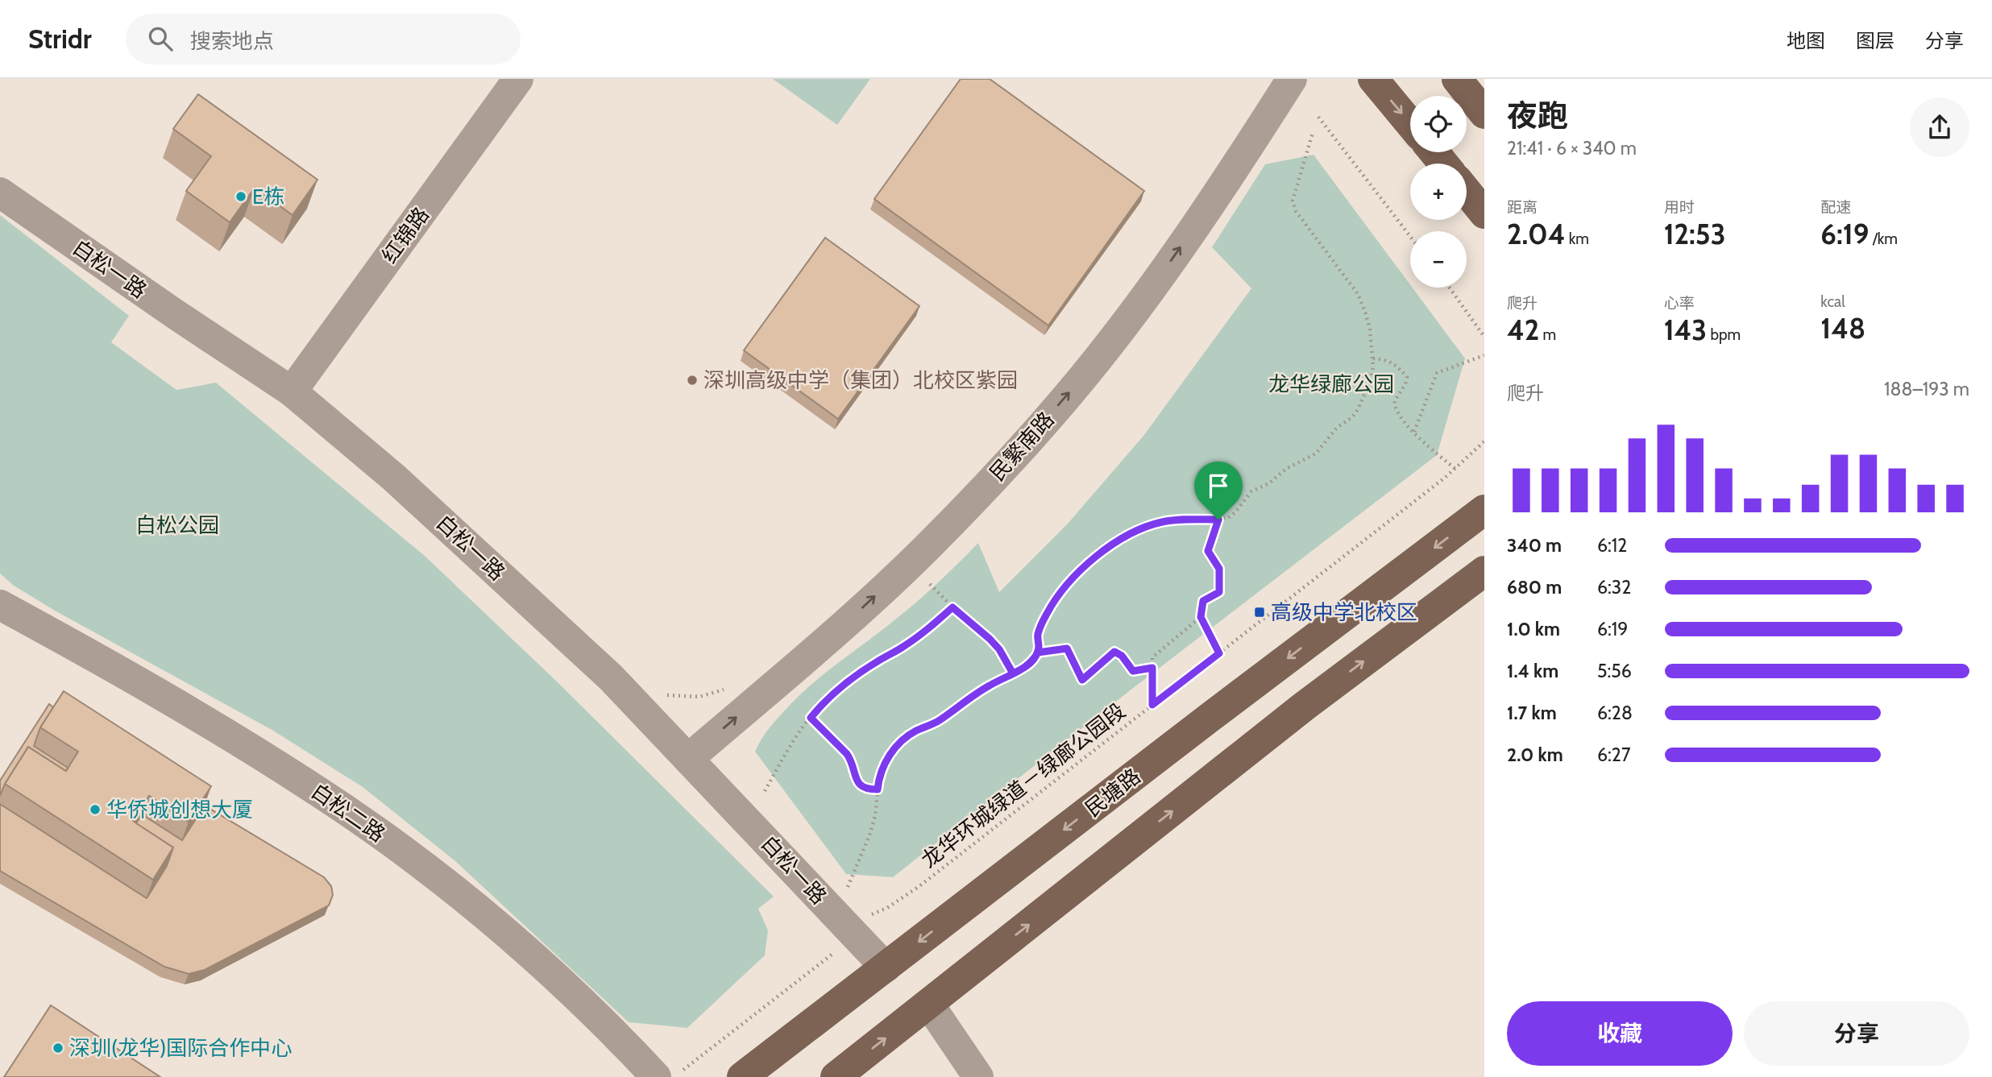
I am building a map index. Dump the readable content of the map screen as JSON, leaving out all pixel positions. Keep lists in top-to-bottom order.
{
  "streets": {
    "main road": ["民塘路"],
    "street": [
      "红锦路",
      "白松一路",
      "民繁南路",
      "白松二路"
    ],
    "path": ["龙华环城绿道－绿廊公园段"]
  },
  "crossings": [
    ["红锦路", "白松一路"],
    ["白松一路", "民繁南路"],
    ["白松一路", "民塘路"]
  ],
  "one_way": ["民繁南路"],
  "parks": ["龙华绿廊公园", "白松公园"],
  "places": {
    "other": [
      "E栋",
      "深圳高级中学（集团）北校区紫园",
      "华侨城创想大厦",
      "深圳(龙华)国际合作中心"
    ],
    "transit": ["高级中学北校区"]
  },
  "page": {
    "header": "Stridr",
    "search": "搜索地点",
    "nav": ["地图", "图层", "分享"],
    "heading": ["夜跑", "21:41 · 6 × 340 m"],
    "map_buttons": ["+", "−"],
    "stats": [
      ["距离", "2.04 km"],
      ["用时", "12:53"],
      ["配速", "6:19 /km"],
      ["爬升", "42 m"],
      ["心率", "143 bpm"],
      ["kcal", "148"]
    ],
    "chart": ["爬升", "188–193 m"],
    "list": [
      {
        "name": "340 m",
        "note": "6:12"
      },
      {
        "name": "680 m",
        "note": "6:32"
      },
      {
        "name": "1.0 km",
        "note": "6:19"
      },
      {
        "name": "1.4 km",
        "note": "5:56"
      },
      {
        "name": "1.7 km",
        "note": "6:28"
      },
      {
        "name": "2.0 km",
        "note": "6:27"
      }
    ],
    "buttons": ["收藏", "分享"]
  }
}
